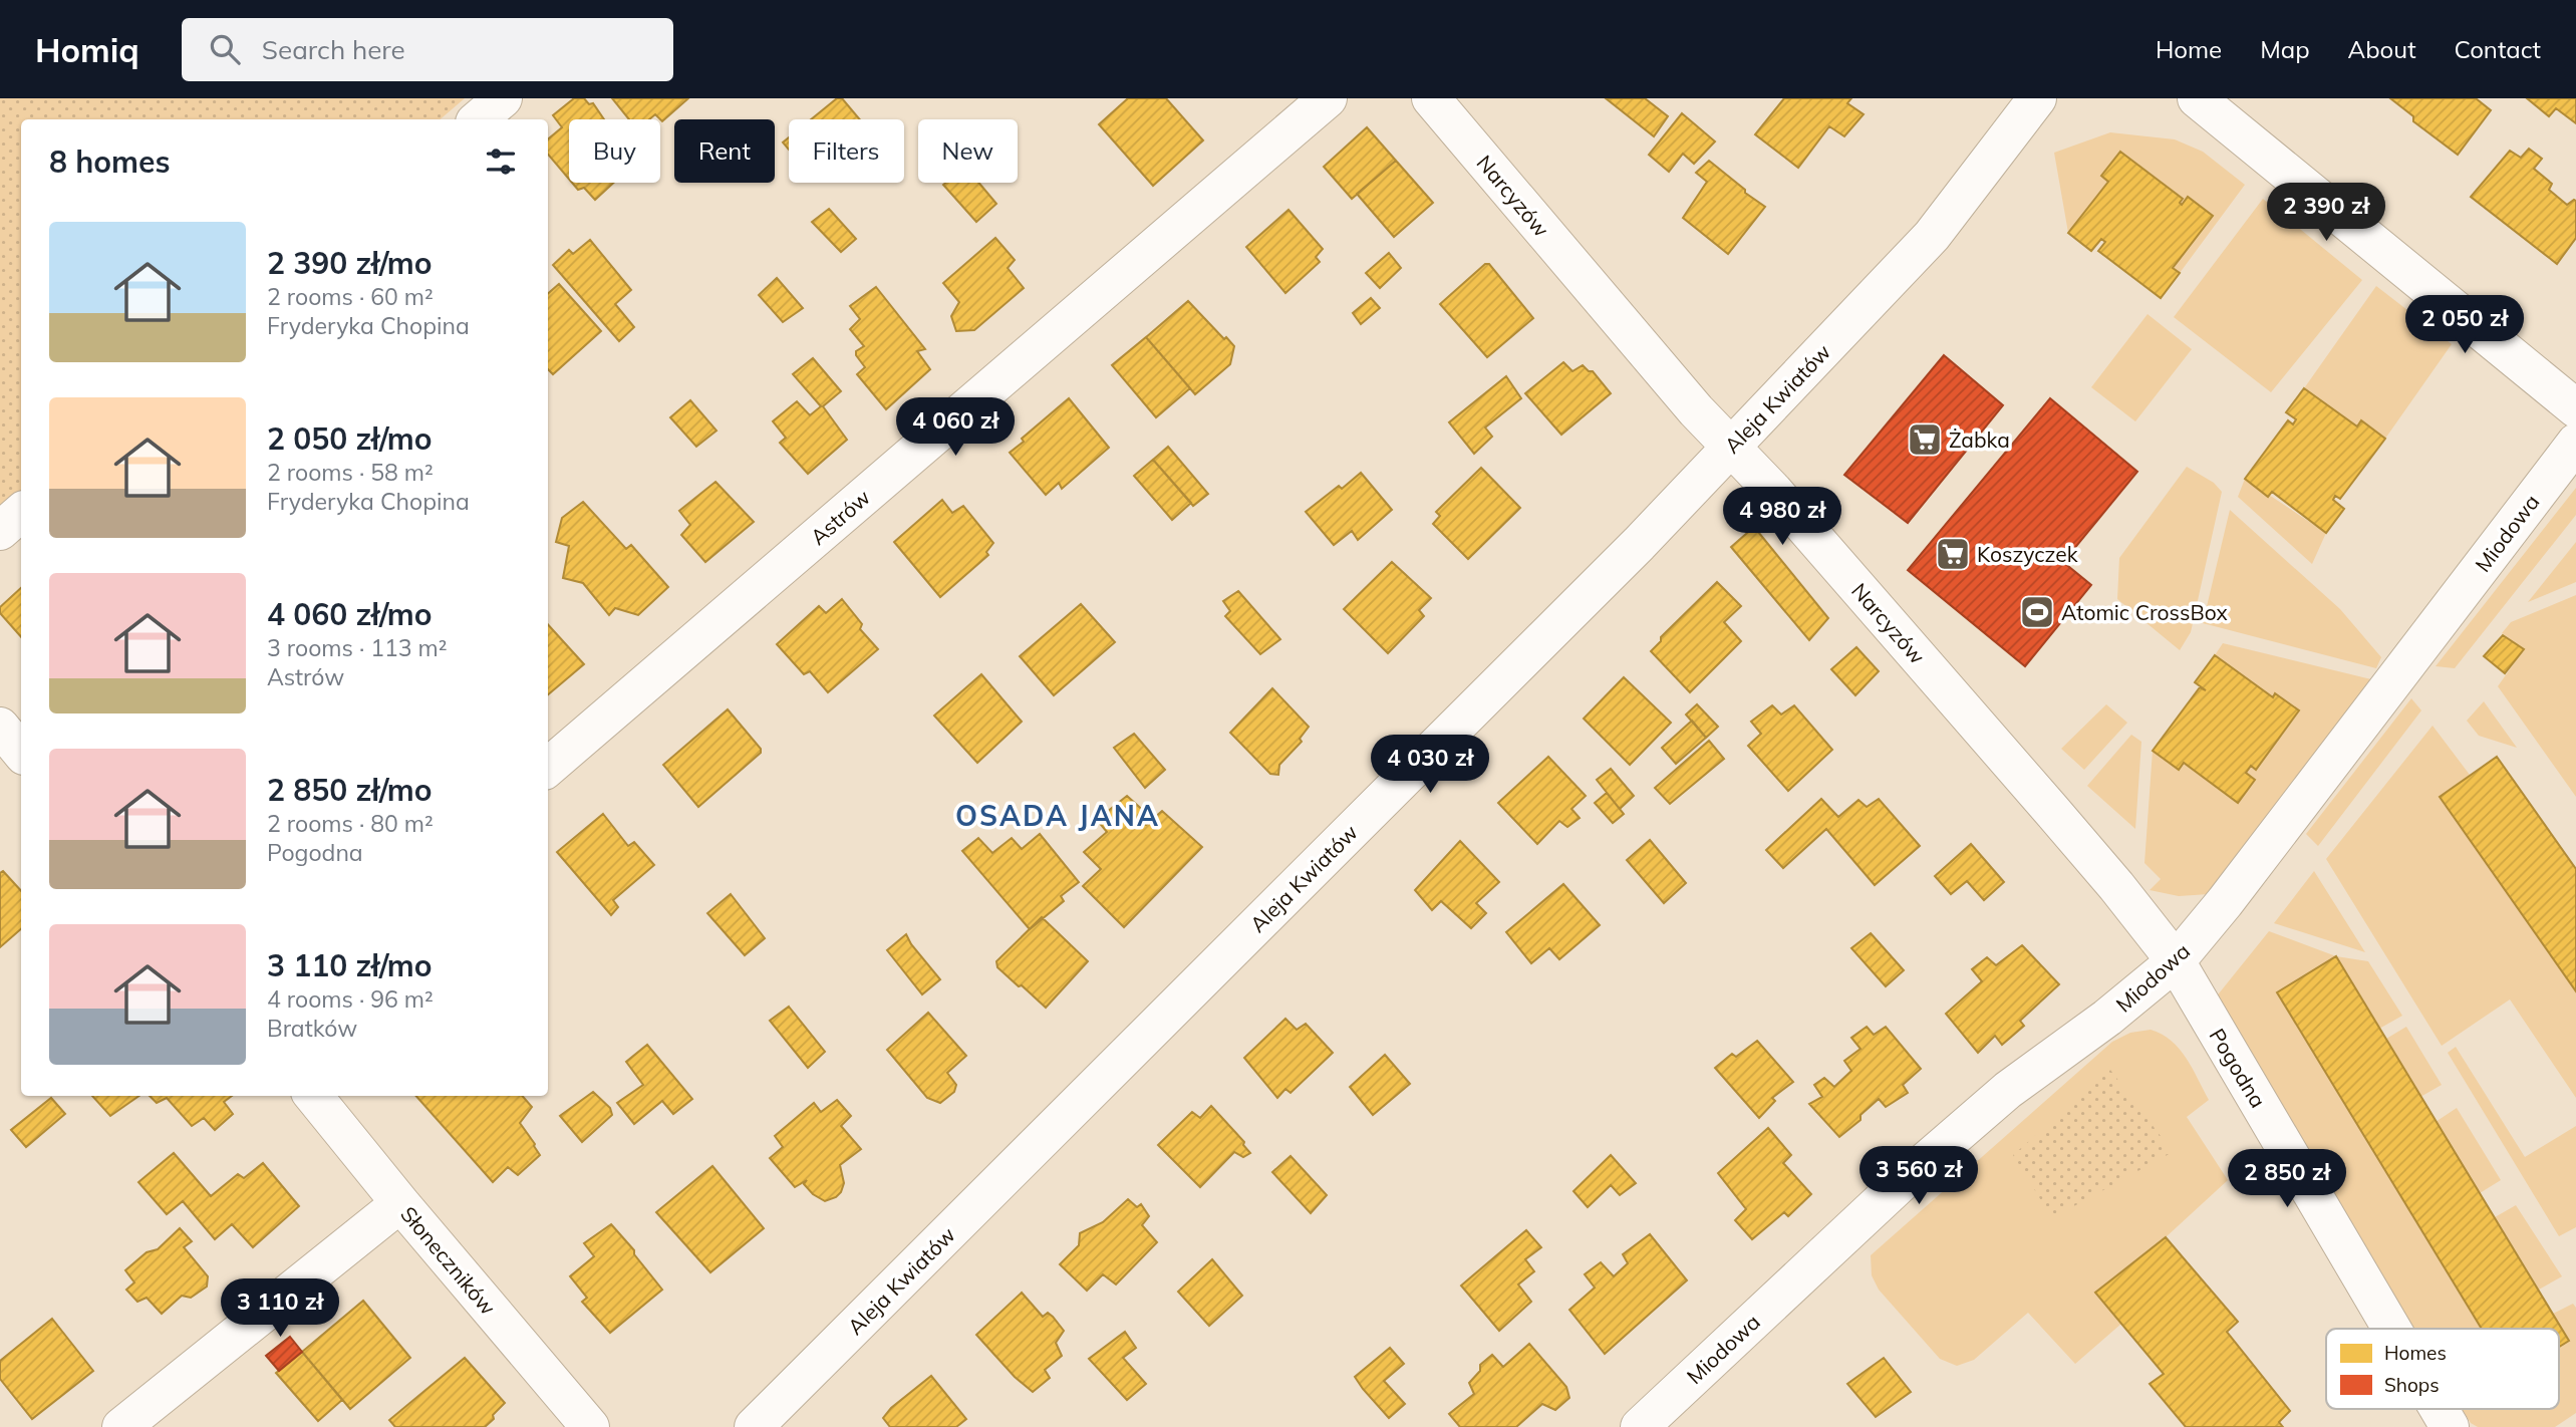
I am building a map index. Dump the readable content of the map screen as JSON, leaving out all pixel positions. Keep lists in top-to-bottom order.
{
  "streets": {
    "street": [
      "Narcyzów",
      "Aleja Kwiatów",
      "Astrów",
      "Miodowa",
      "Pogodna",
      "Słoneczników"
    ]
  },
  "crossings": [
    ["Narcyzów", "Aleja Kwiatów"],
    ["Narcyzów", "Miodowa"],
    ["Narcyzów", "Pogodna"],
    ["Miodowa", "Pogodna"]
  ],
  "districts": ["OSADA JANA"],
  "places": {
    "supermarket": ["Żabka", "Koszyczek"],
    "sports": ["Atomic CrossBox"]
  },
  "legend": ["Homes", "Shops"],
  "page": {
    "header": "Homiq",
    "search": "Search here",
    "nav": [
      "Home",
      "Map",
      "About",
      "Contact"
    ],
    "chip": [
      "Buy",
      "Rent",
      "Filters",
      "New"
    ],
    "heading": "8 homes",
    "price": [
      "2 390 zł",
      "2 050 zł",
      "4 060 zł",
      "4 980 zł",
      "4 030 zł",
      "3 560 zł",
      "2 850 zł",
      "3 110 zł"
    ],
    "list": [
      {
        "name": "2 390 zł/mo",
        "note": "2 rooms · 60 m² · Fryderyka Chopina"
      },
      {
        "name": "2 050 zł/mo",
        "note": "2 rooms · 58 m² · Fryderyka Chopina"
      },
      {
        "name": "4 060 zł/mo",
        "note": "3 rooms · 113 m² · Astrów"
      },
      {
        "name": "2 850 zł/mo",
        "note": "2 rooms · 80 m² · Pogodna"
      },
      {
        "name": "3 110 zł/mo",
        "note": "4 rooms · 96 m² · Bratków"
      }
    ]
  }
}
